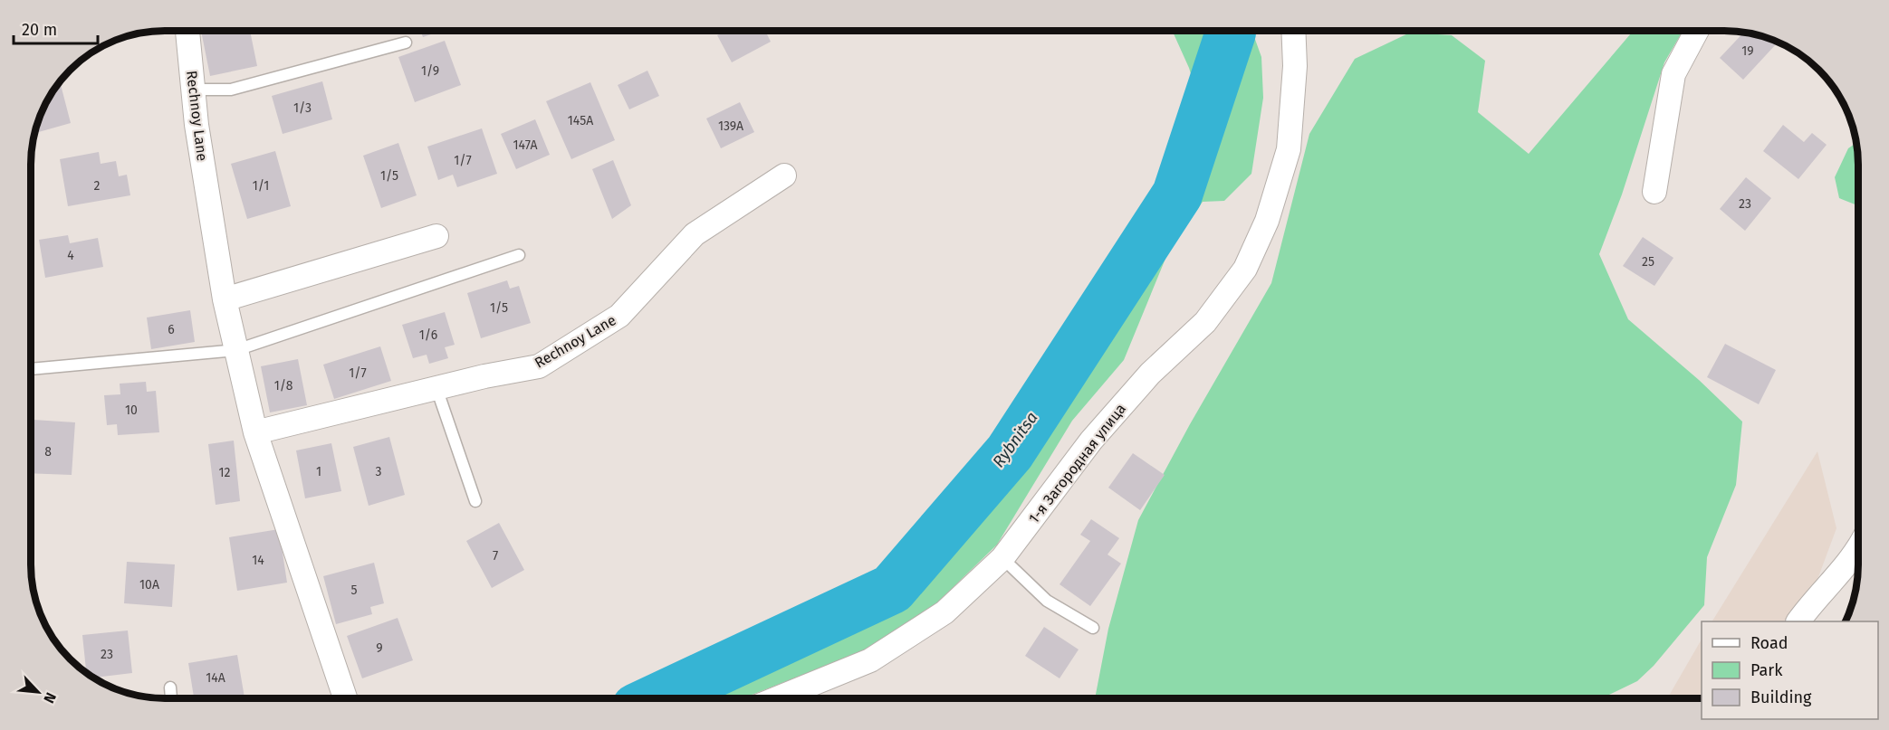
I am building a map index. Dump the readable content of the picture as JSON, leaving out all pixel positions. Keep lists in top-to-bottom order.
{
  "streets": {
    "street": ["Rechnoy Lane", "1-я Загородная улица"]
  },
  "water": ["Rybnitsa"],
  "house_numbers": [
    "19",
    "1/9",
    "1/3",
    "145А",
    "139А",
    "147А",
    "1/7",
    "1/5",
    "2",
    "1/1",
    "23",
    "4",
    "25",
    "1/5",
    "6",
    "1/6",
    "1/7",
    "1/8",
    "10",
    "8",
    "1",
    "3",
    "12",
    "7",
    "14",
    "10А",
    "5",
    "9",
    "23",
    "14А"
  ],
  "legend": ["Road", "Park", "Building"],
  "scale_bar": "20 m",
  "north": "bottom right"
}
